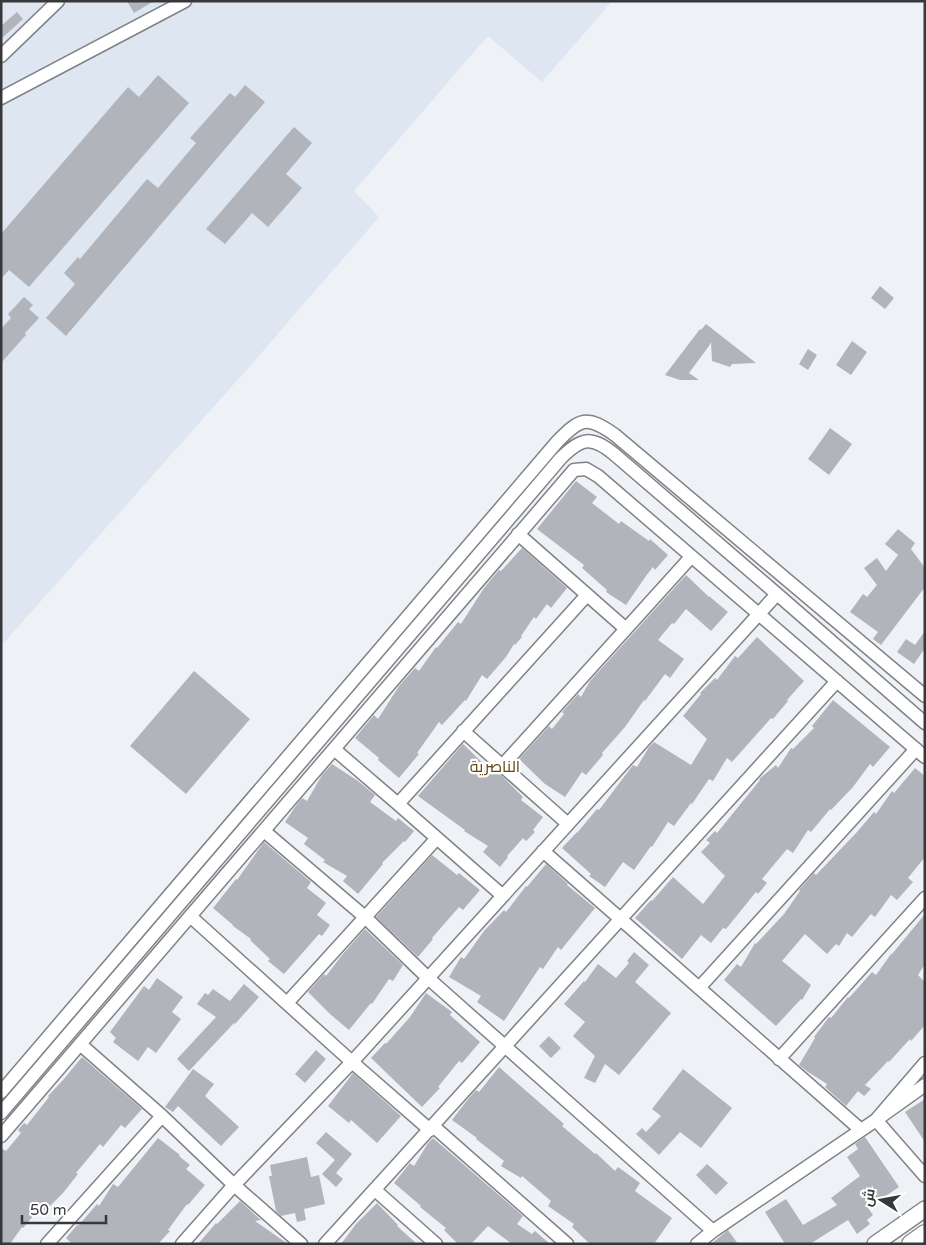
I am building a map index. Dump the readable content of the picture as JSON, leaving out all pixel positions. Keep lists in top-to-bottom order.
{
  "districts": ["الناصرية"],
  "scale_bar": "50 m",
  "north": "left"
}
